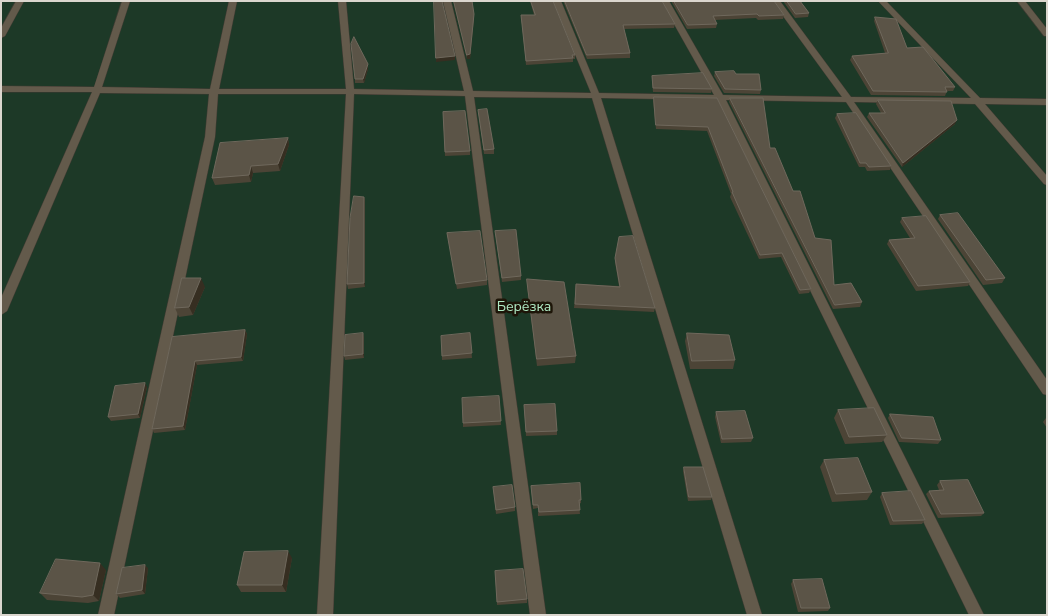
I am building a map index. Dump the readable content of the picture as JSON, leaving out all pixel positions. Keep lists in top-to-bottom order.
{
  "parks": ["Берёзка"]
}
